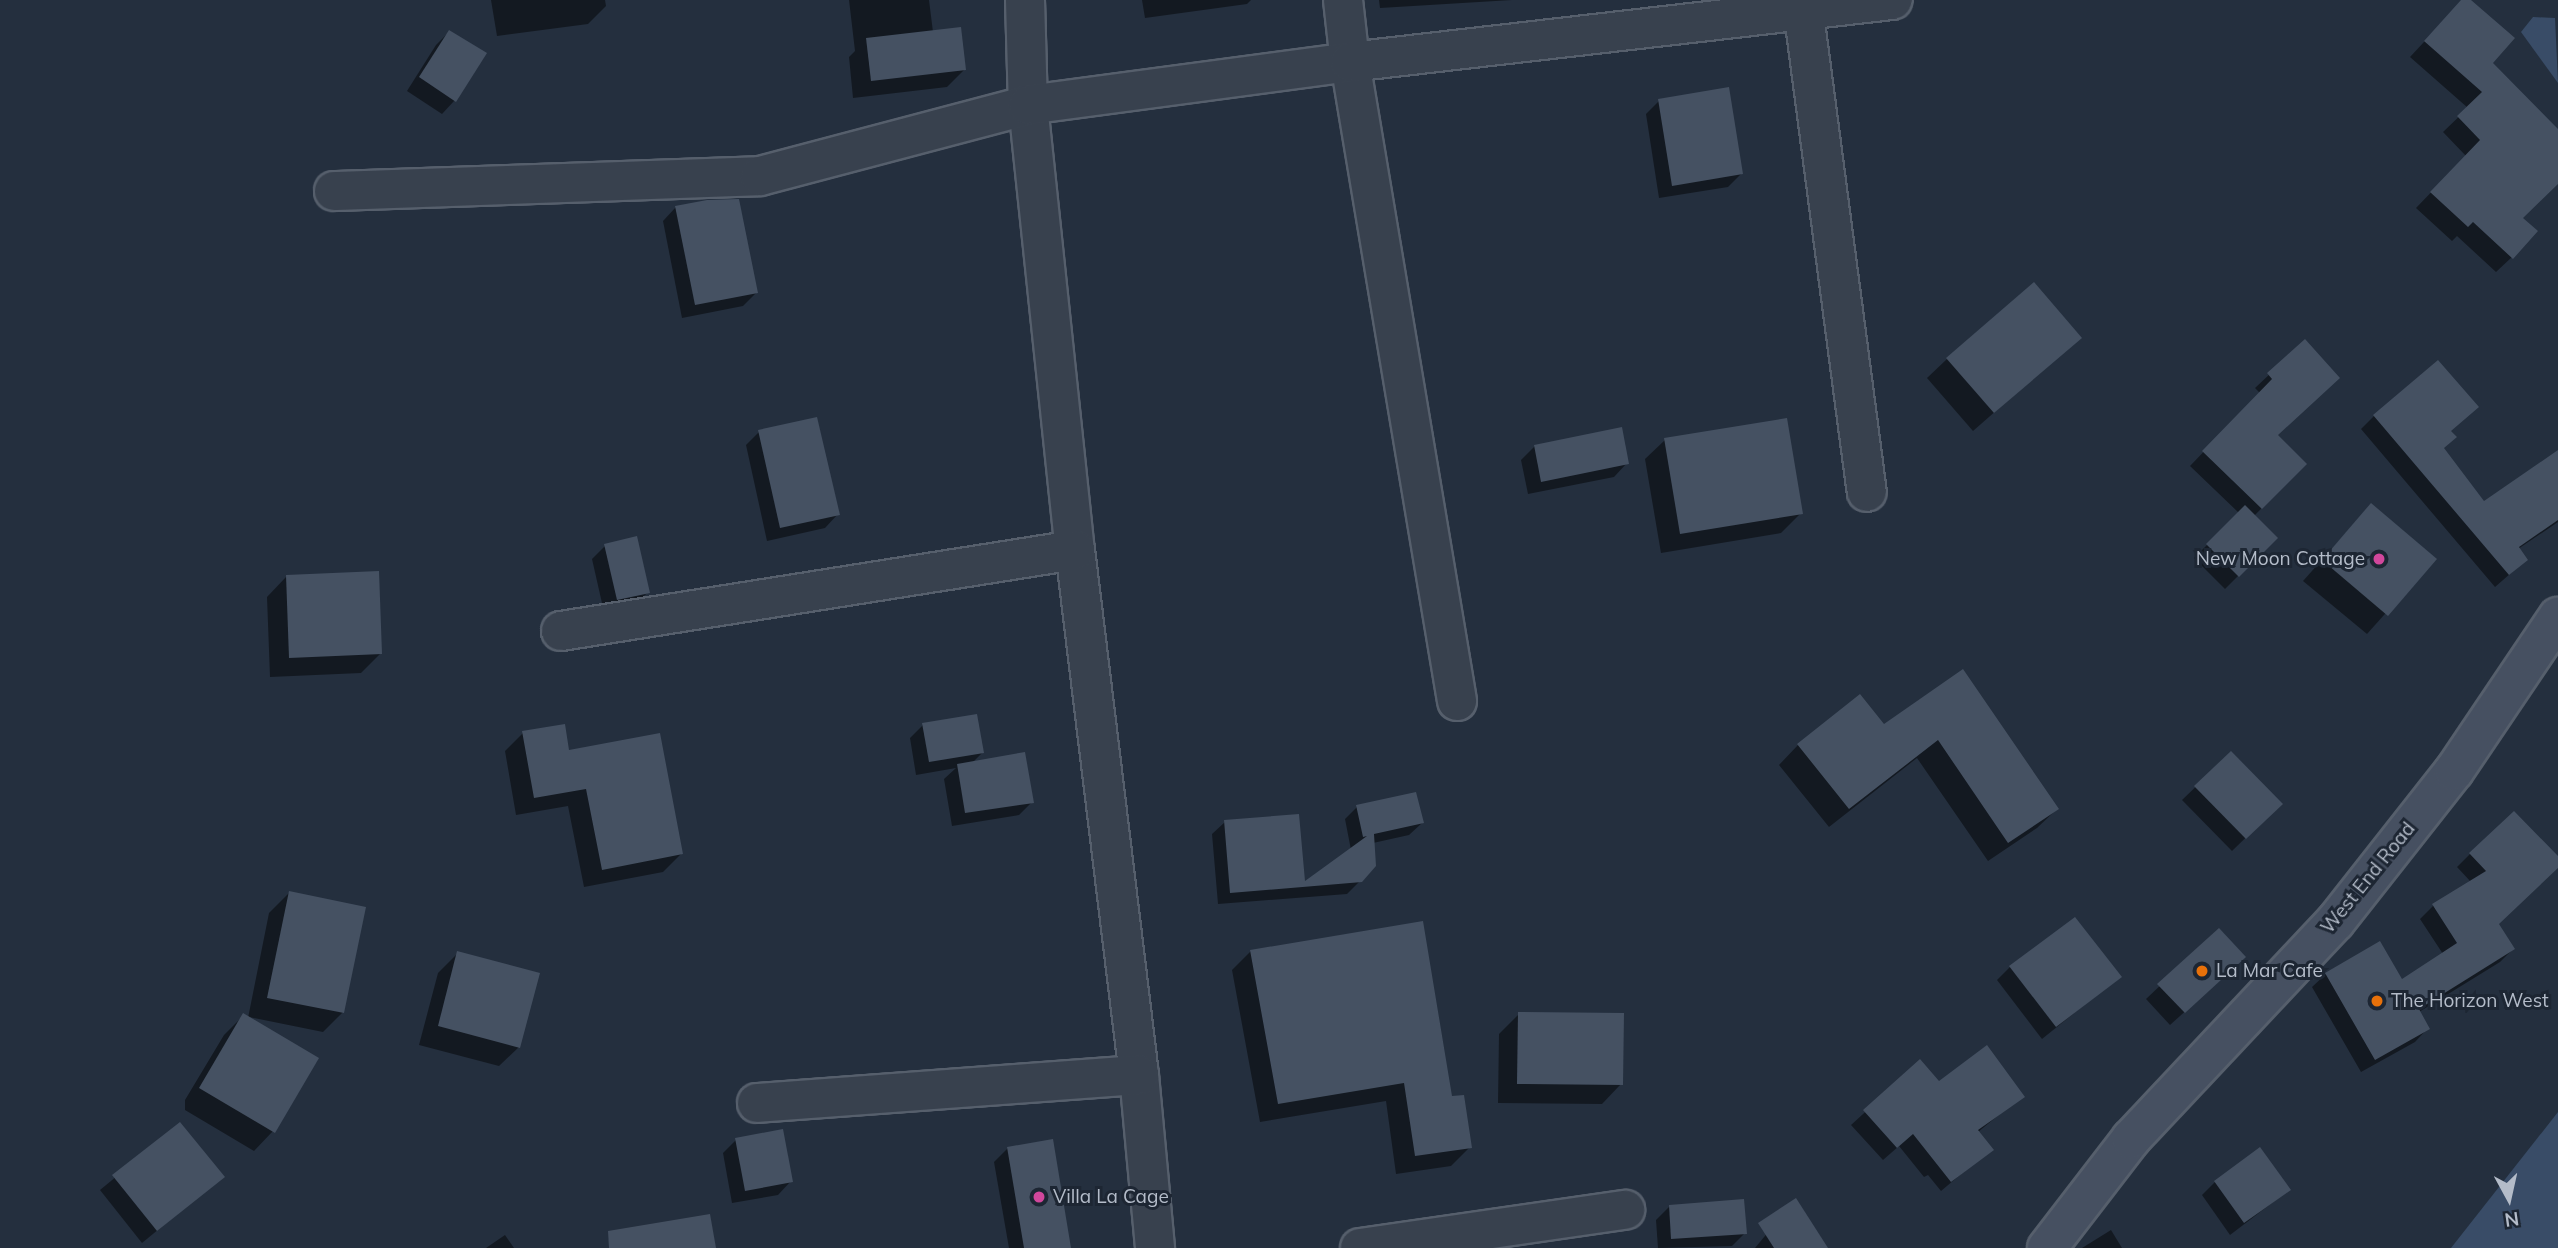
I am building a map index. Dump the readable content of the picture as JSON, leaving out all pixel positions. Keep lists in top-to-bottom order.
{
  "streets": {
    "main road": ["West End Road"]
  },
  "places": [
    "New Moon Cottage",
    "La Mar Cafe",
    "The Horizon West",
    "Villa La Cage"
  ],
  "north": "bottom"
}
